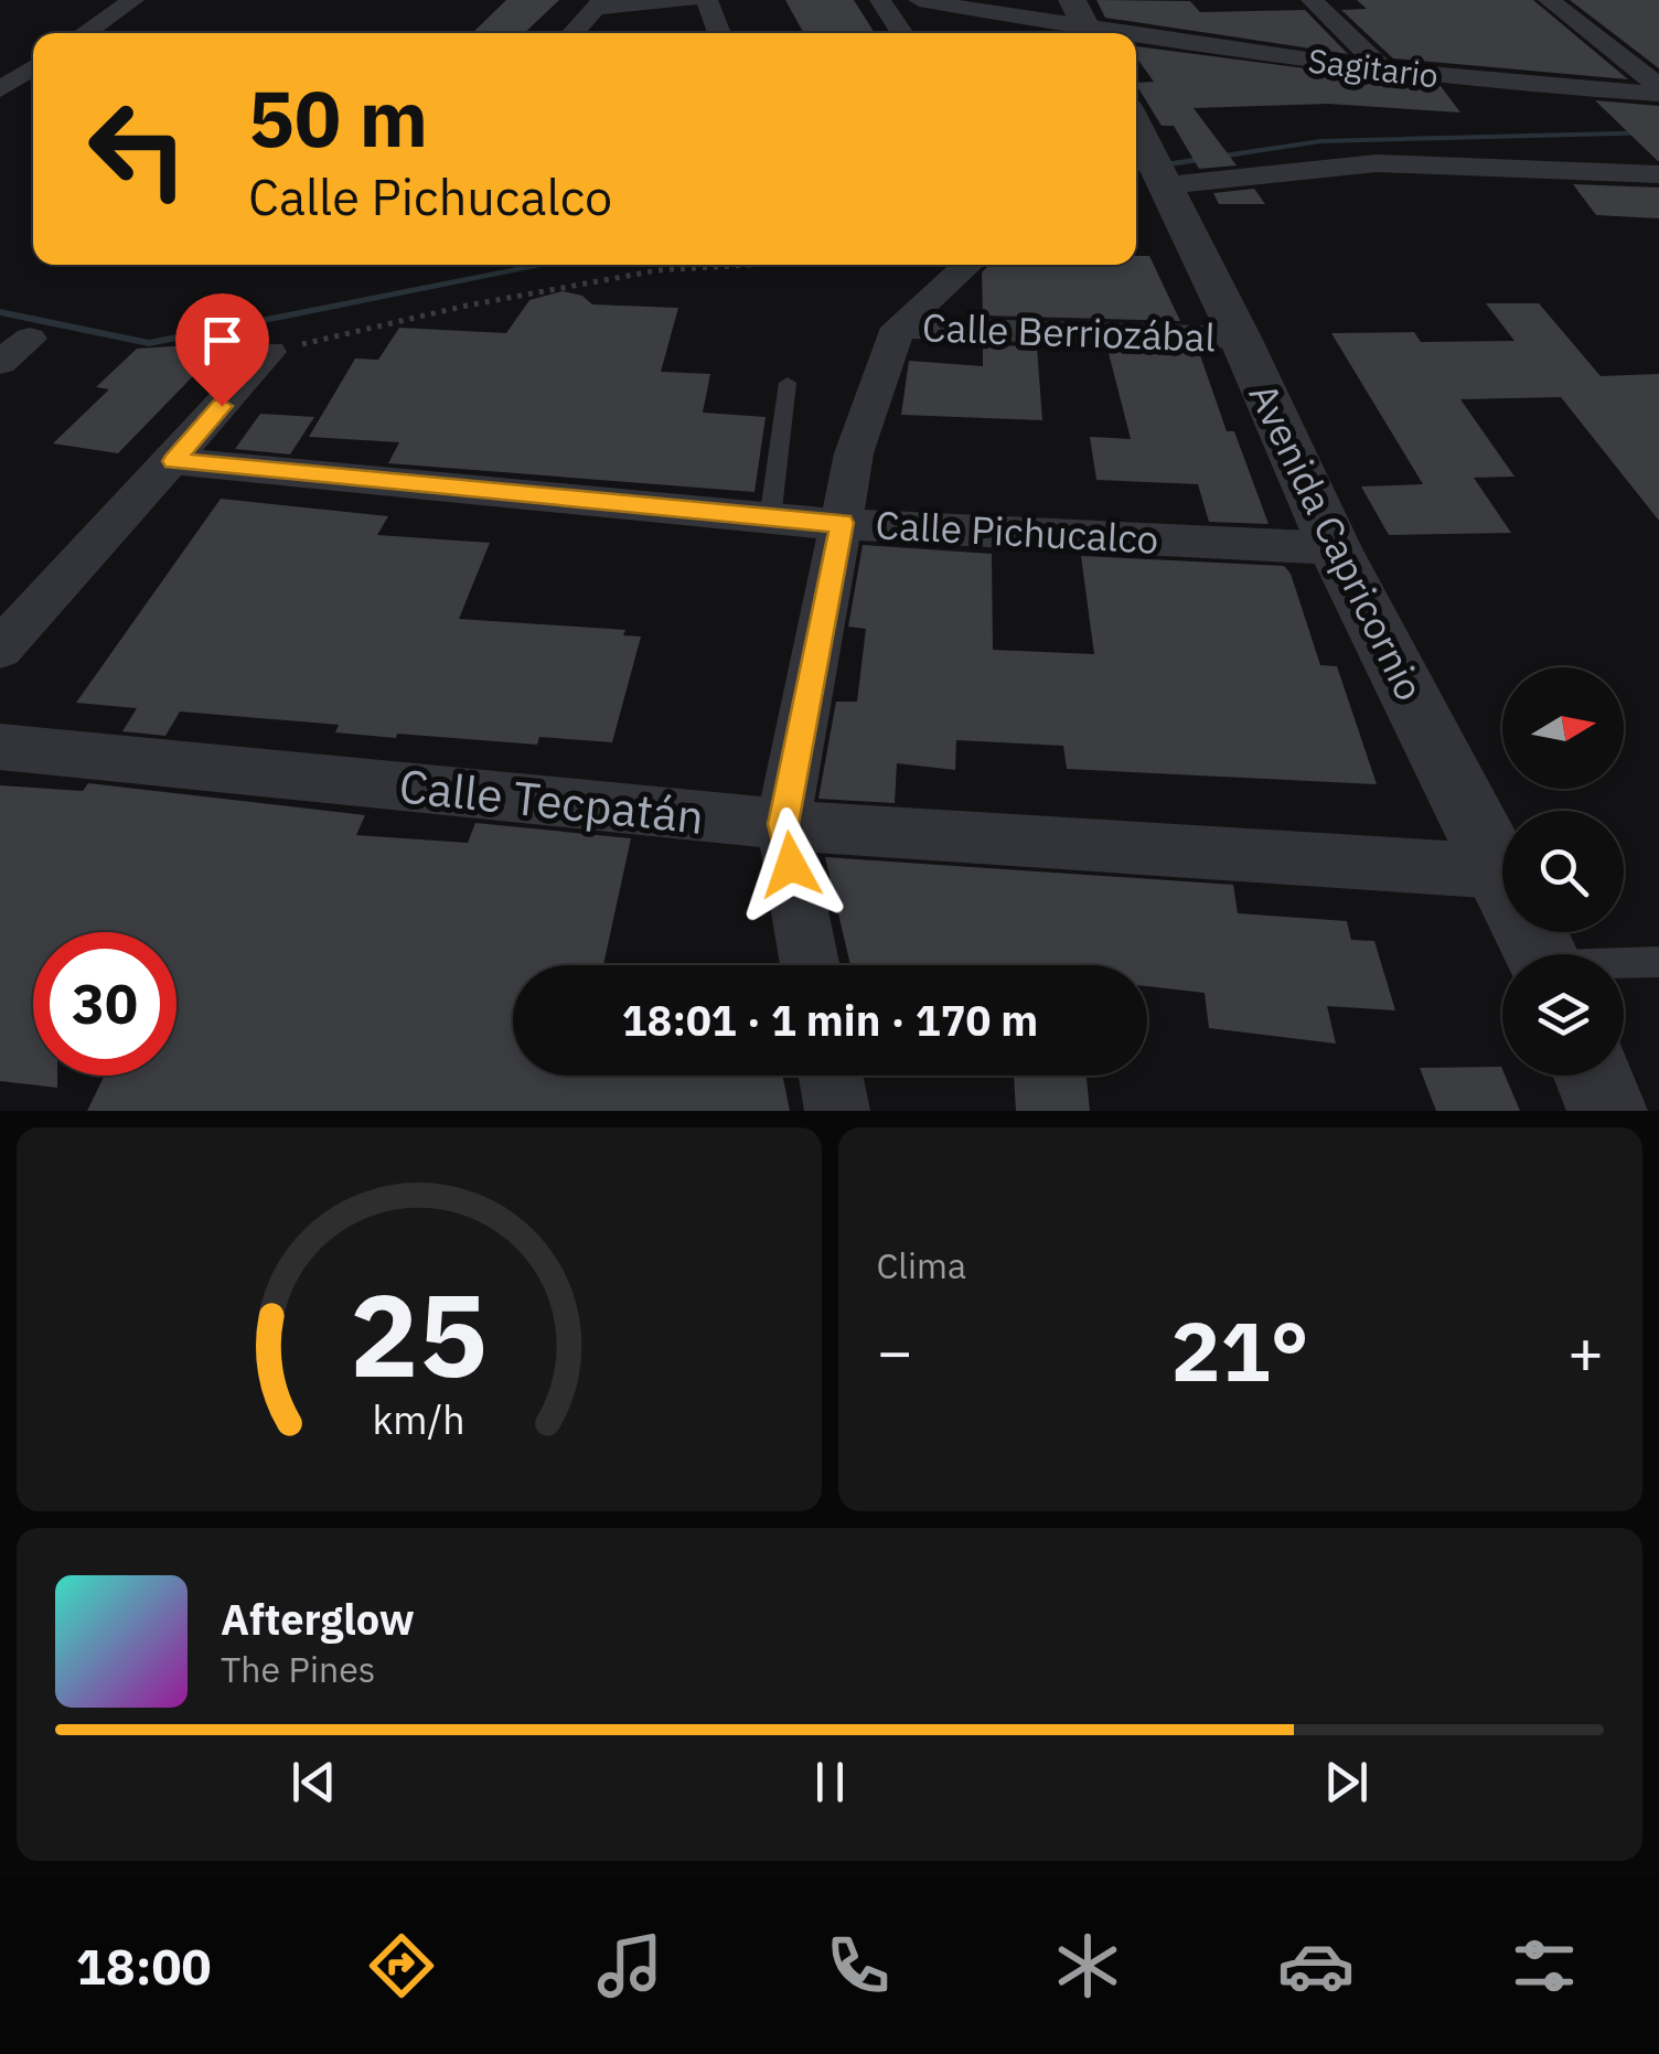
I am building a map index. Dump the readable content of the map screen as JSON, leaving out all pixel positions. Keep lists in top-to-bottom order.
{
  "streets": {
    "street": [
      "Sagitario",
      "Calle Berriozábal",
      "Calle Pichucalco",
      "Avenida Capricornio",
      "Calle Tecpatán"
    ]
  },
  "crossings": [
    ["Calle Berriozábal", "Avenida Capricornio"],
    ["Calle Pichucalco", "Avenida Capricornio"],
    ["Avenida Capricornio", "Calle Tecpatán"]
  ],
  "north": "right",
  "page": {
    "turn": ["50 m", "Calle Pichucalco"],
    "limit": "30",
    "trip": "18:01 · 1 min · 170 m",
    "tile": "Clima",
    "heat": ["−", "21°", "+"],
    "song": ["Afterglow", "The Pines"],
    "tabs": "18:00",
    "gauge": ["25", "km/h"]
  }
}
